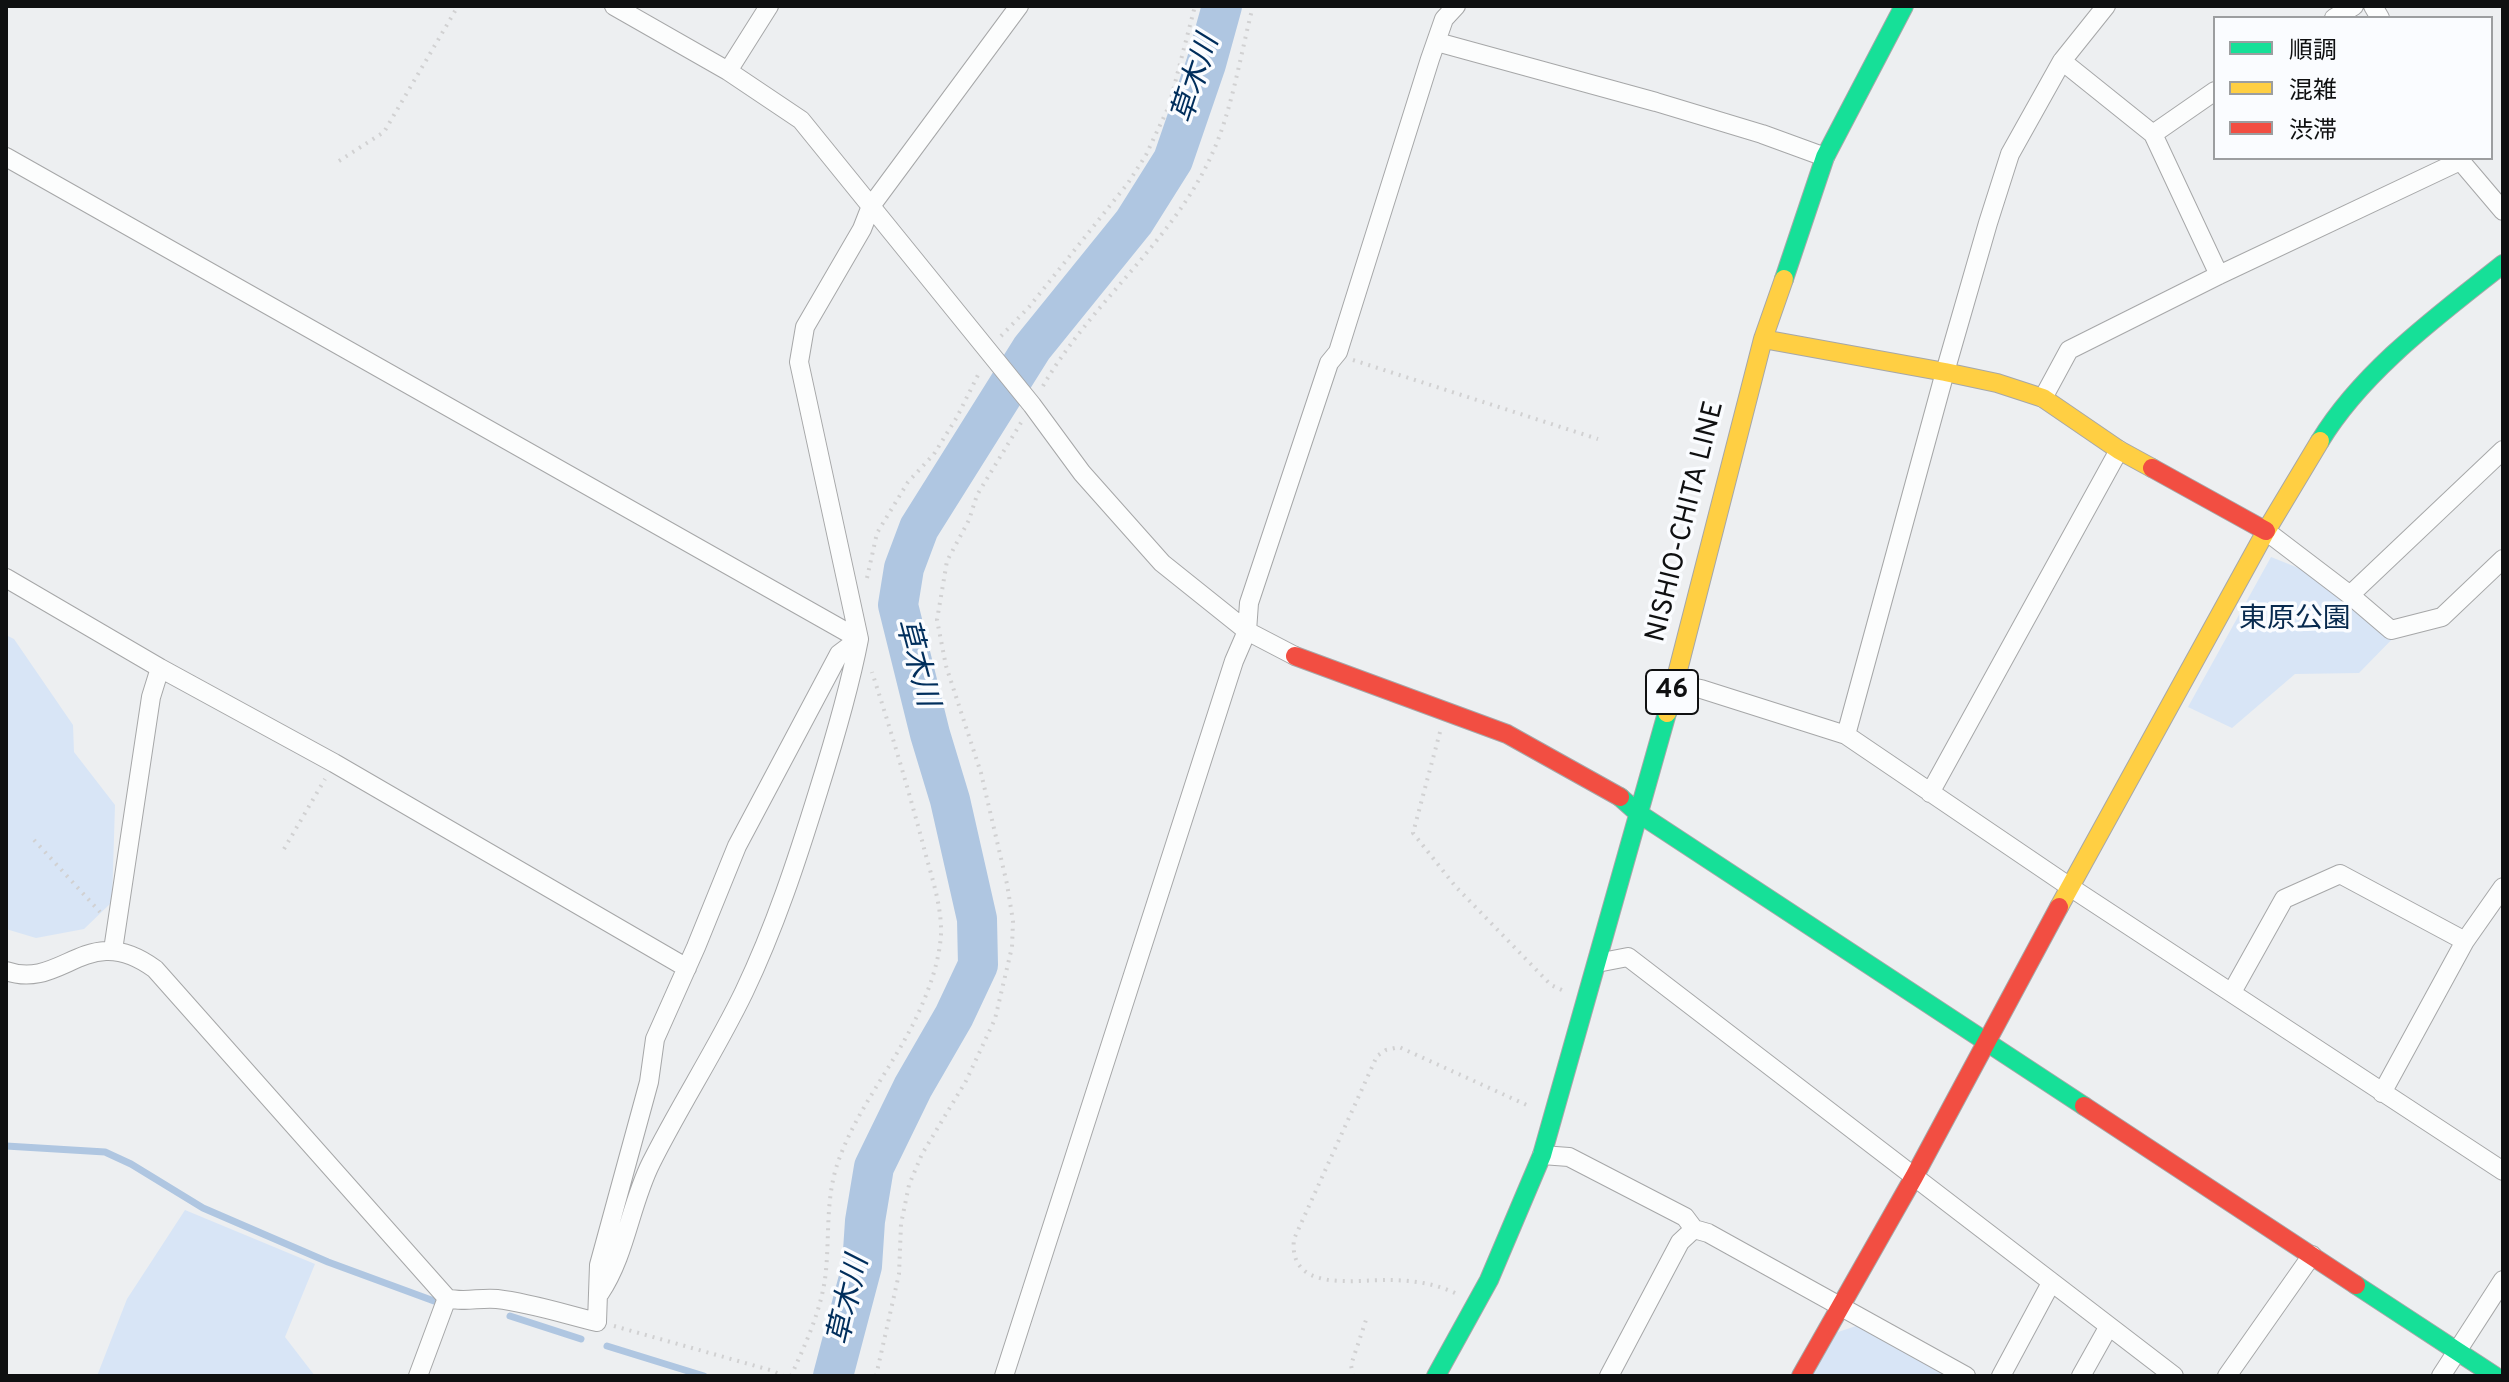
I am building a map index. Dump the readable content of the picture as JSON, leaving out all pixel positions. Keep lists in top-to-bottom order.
{
  "streets": {
    "street": ["NISHIO-CHITA LINE", "46"]
  },
  "water": ["草木川"],
  "parks": ["東原公園"],
  "legend": ["順調", "混雑", "渋滞"]
}
